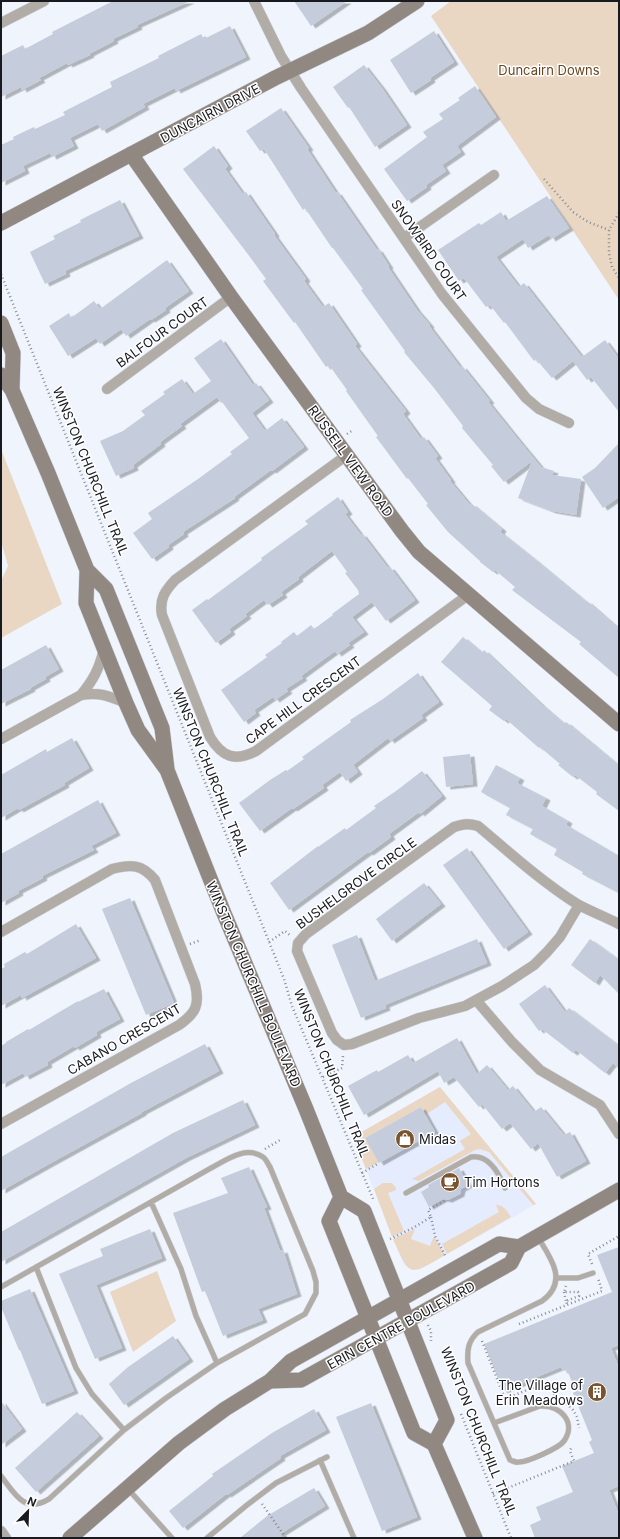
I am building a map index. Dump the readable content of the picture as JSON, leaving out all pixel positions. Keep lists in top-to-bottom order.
{
  "streets": {
    "street": [
      "DUNCAIRN DRIVE",
      "SNOWBIRD COURT",
      "BALFOUR COURT",
      "RUSSELL VIEW ROAD",
      "CAPE HILL CRESCENT",
      "BUSHELGROVE CIRCLE",
      "WINSTON CHURCHILL BOULEVARD",
      "CABANO CRESCENT",
      "ERIN CENTRE BOULEVARD"
    ],
    "path": ["WINSTON CHURCHILL TRAIL"]
  },
  "crossings": [
    ["DUNCAIRN DRIVE", "SNOWBIRD COURT"],
    ["DUNCAIRN DRIVE", "RUSSELL VIEW ROAD"],
    ["BALFOUR COURT", "RUSSELL VIEW ROAD"],
    ["RUSSELL VIEW ROAD", "CAPE HILL CRESCENT"]
  ],
  "parks": ["Duncairn Downs"],
  "places": {
    "shop": ["Midas"],
    "cafe": ["Tim Hortons"],
    "building": ["The Village of Erin Meadows"]
  },
  "north": "top right"
}
